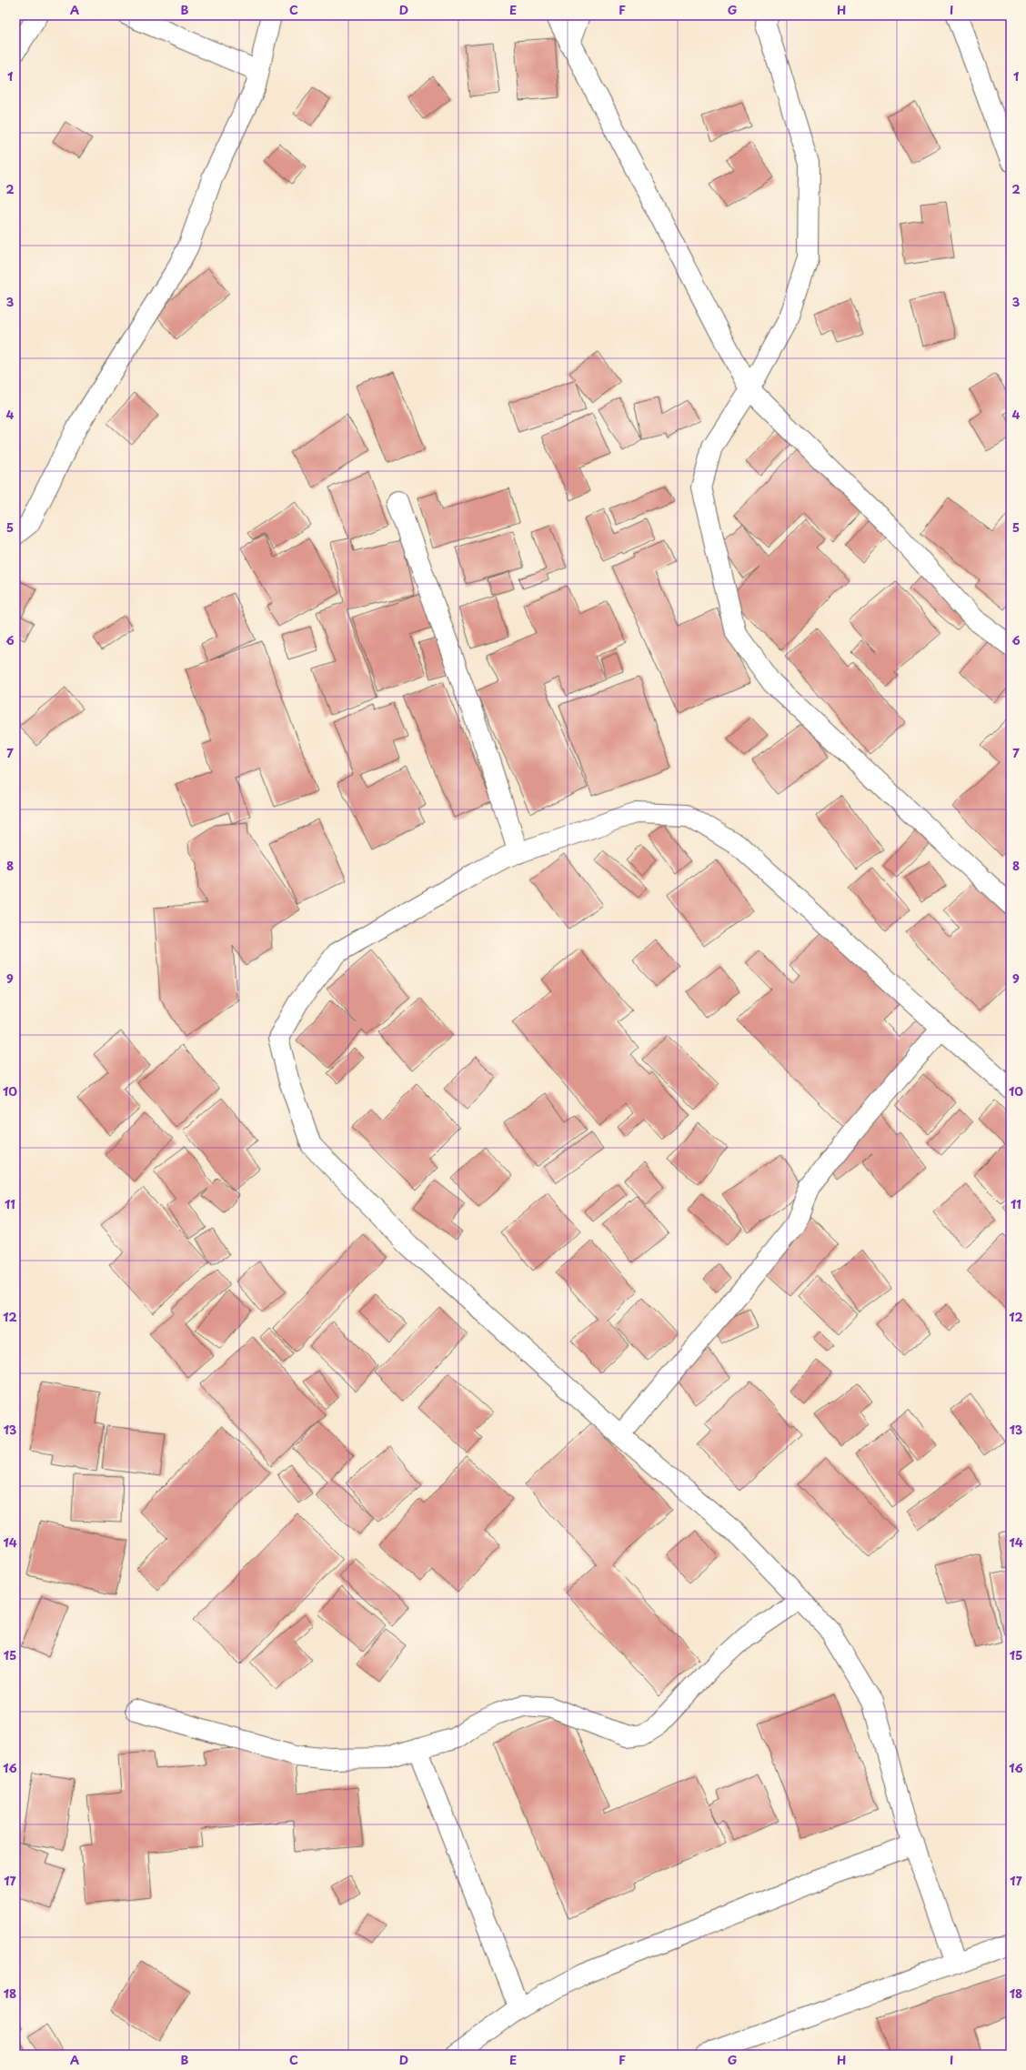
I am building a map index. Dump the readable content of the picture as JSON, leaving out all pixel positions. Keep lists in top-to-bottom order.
{
  "grid": {
    "columns": [
      "A",
      "B",
      "C",
      "D",
      "E",
      "F",
      "G",
      "H",
      "I"
    ],
    "rows": [
      "1",
      "2",
      "3",
      "4",
      "5",
      "6",
      "7",
      "8",
      "9",
      "10",
      "11",
      "12",
      "13",
      "14",
      "15",
      "16",
      "17",
      "18"
    ]
  }
}
